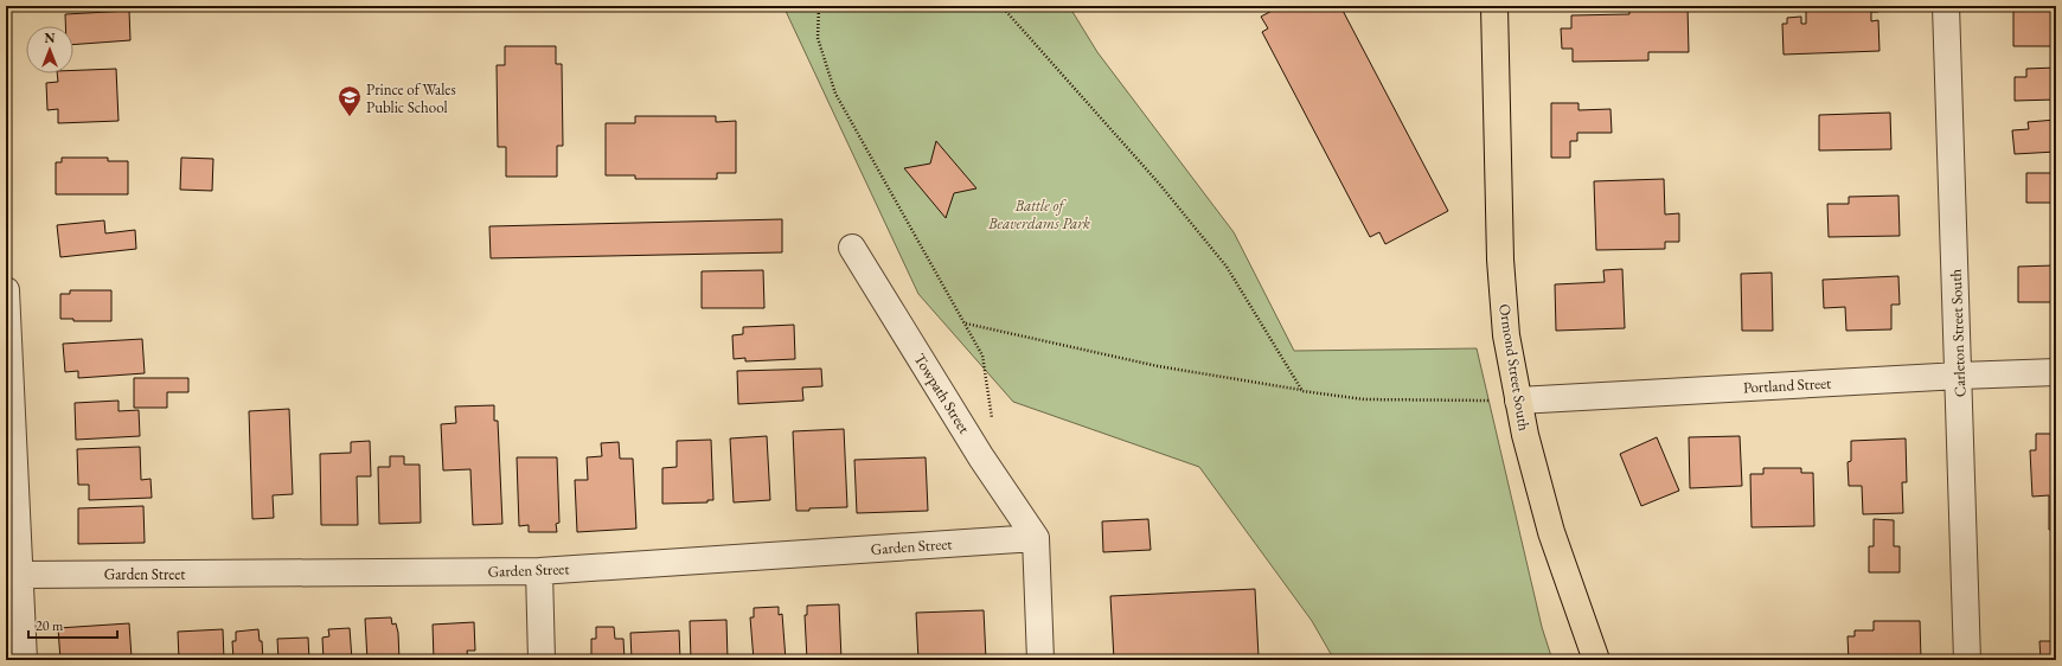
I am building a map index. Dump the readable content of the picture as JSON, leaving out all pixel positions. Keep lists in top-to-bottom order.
{
  "streets": {
    "main road": ["Ormond Street South"],
    "street": [
      "Carleton Street South",
      "Portland Street",
      "Towpath Street",
      "Garden Street"
    ]
  },
  "crossings": [
    ["Carleton Street South", "Portland Street"],
    ["Ormond Street South", "Portland Street"],
    ["Towpath Street", "Garden Street"]
  ],
  "parks": ["Battle of Beaverdams Park"],
  "places": {
    "school or university": ["Prince of Wales Public School"]
  },
  "scale_bar": "20 m",
  "north": "top"
}
